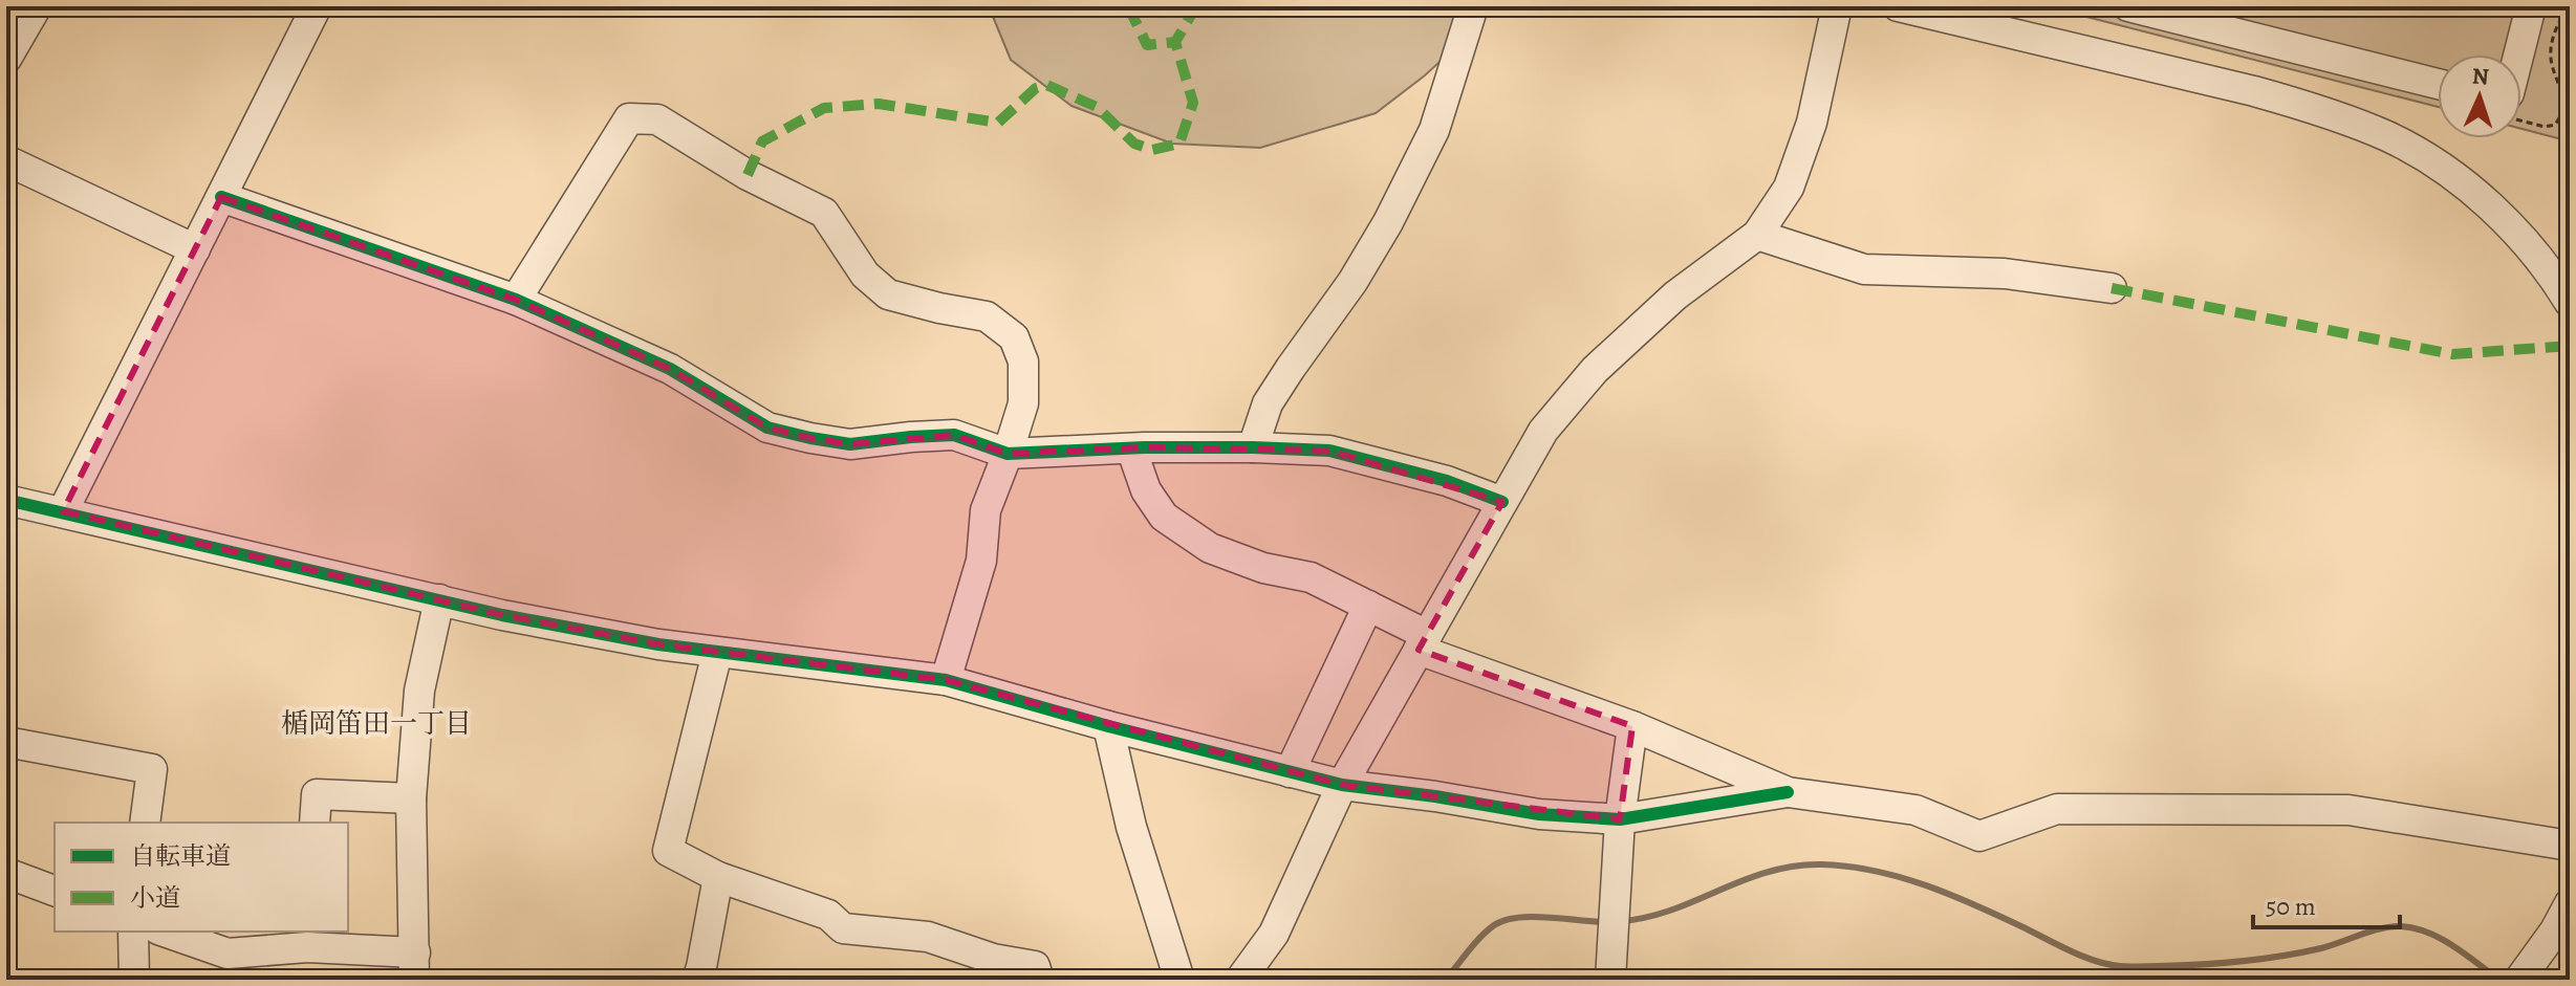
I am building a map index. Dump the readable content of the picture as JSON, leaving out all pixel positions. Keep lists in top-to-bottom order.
{
  "districts": ["楯岡笛田一丁目"],
  "legend": ["自転車道", "小道"],
  "scale_bar": "50 m",
  "north": "top"
}
